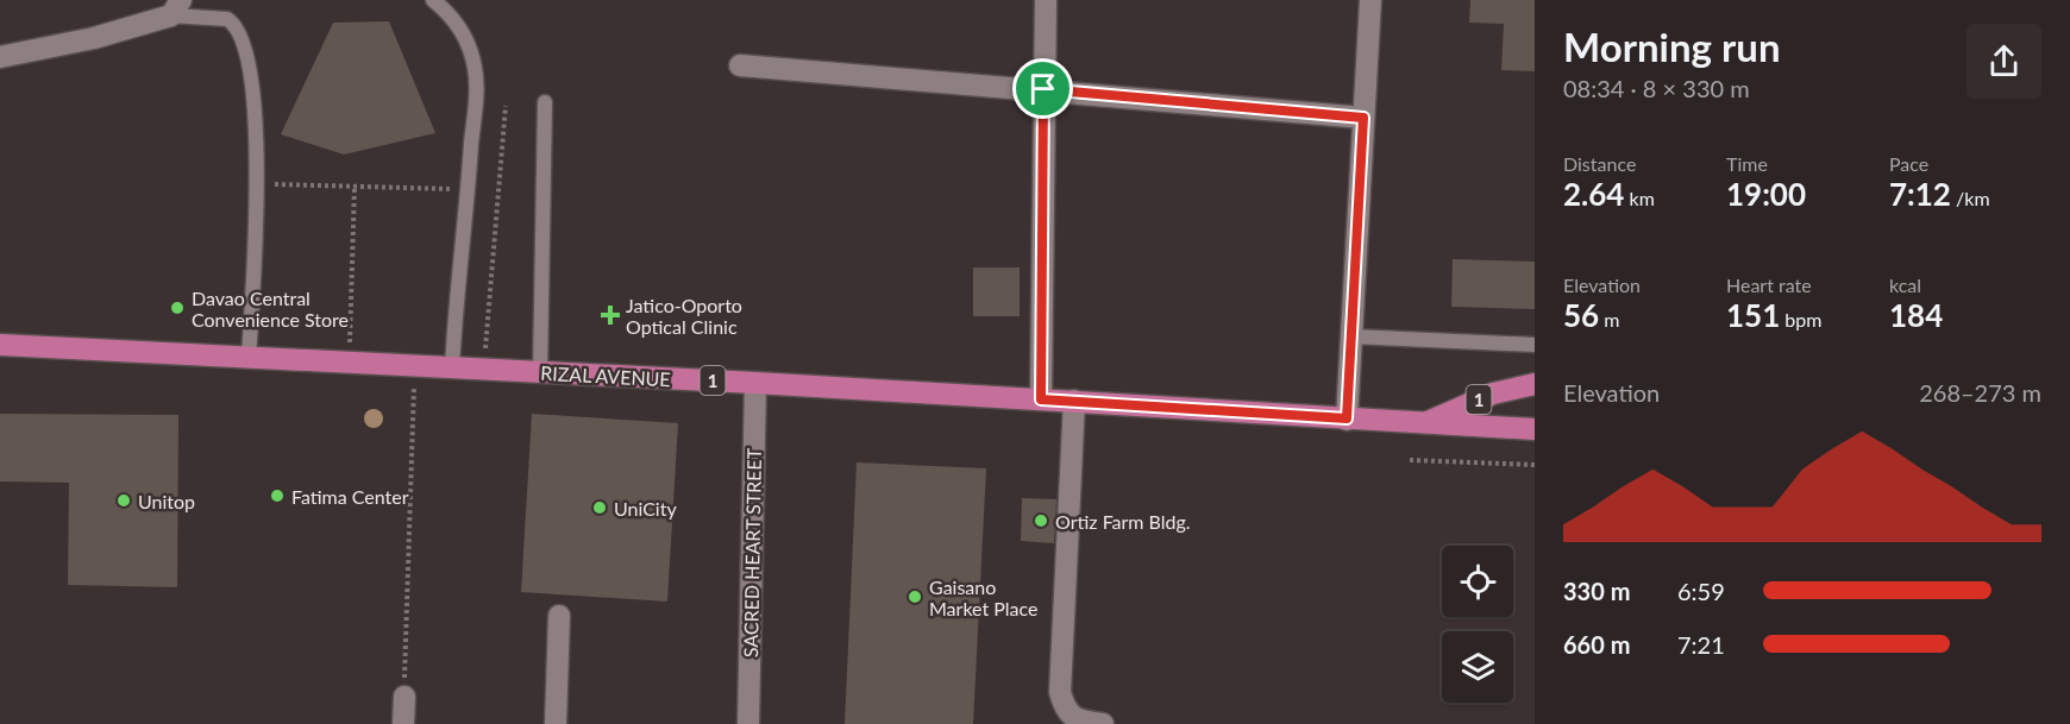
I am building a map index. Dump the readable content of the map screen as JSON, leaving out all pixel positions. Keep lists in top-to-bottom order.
{
  "streets": {
    "main road": ["RIZAL AVENUE", "1"],
    "street": ["SACRED HEART STREET"]
  },
  "crossings": [
    ["RIZAL AVENUE", "SACRED HEART STREET"]
  ],
  "places": {
    "other": [
      "Davao Central Convenience Store",
      "Fatima Center",
      "Unitop",
      "UniCity",
      "Ortiz Farm Bldg.",
      "Gaisano Market Place"
    ],
    "health": ["Jatico-Oporto Optical Clinic"]
  },
  "page": {
    "heading": ["Morning run", "08:34 · 8 × 330 m"],
    "stats": [
      ["Distance", "2.64 km"],
      ["Time", "19:00"],
      ["Pace", "7:12 /km"],
      ["Elevation", "56 m"],
      ["Heart rate", "151 bpm"],
      ["kcal", "184"]
    ],
    "chart": ["Elevation", "268–273 m"],
    "list": [
      {
        "name": "330 m",
        "note": "6:59"
      },
      {
        "name": "660 m",
        "note": "7:21"
      }
    ]
  }
}
